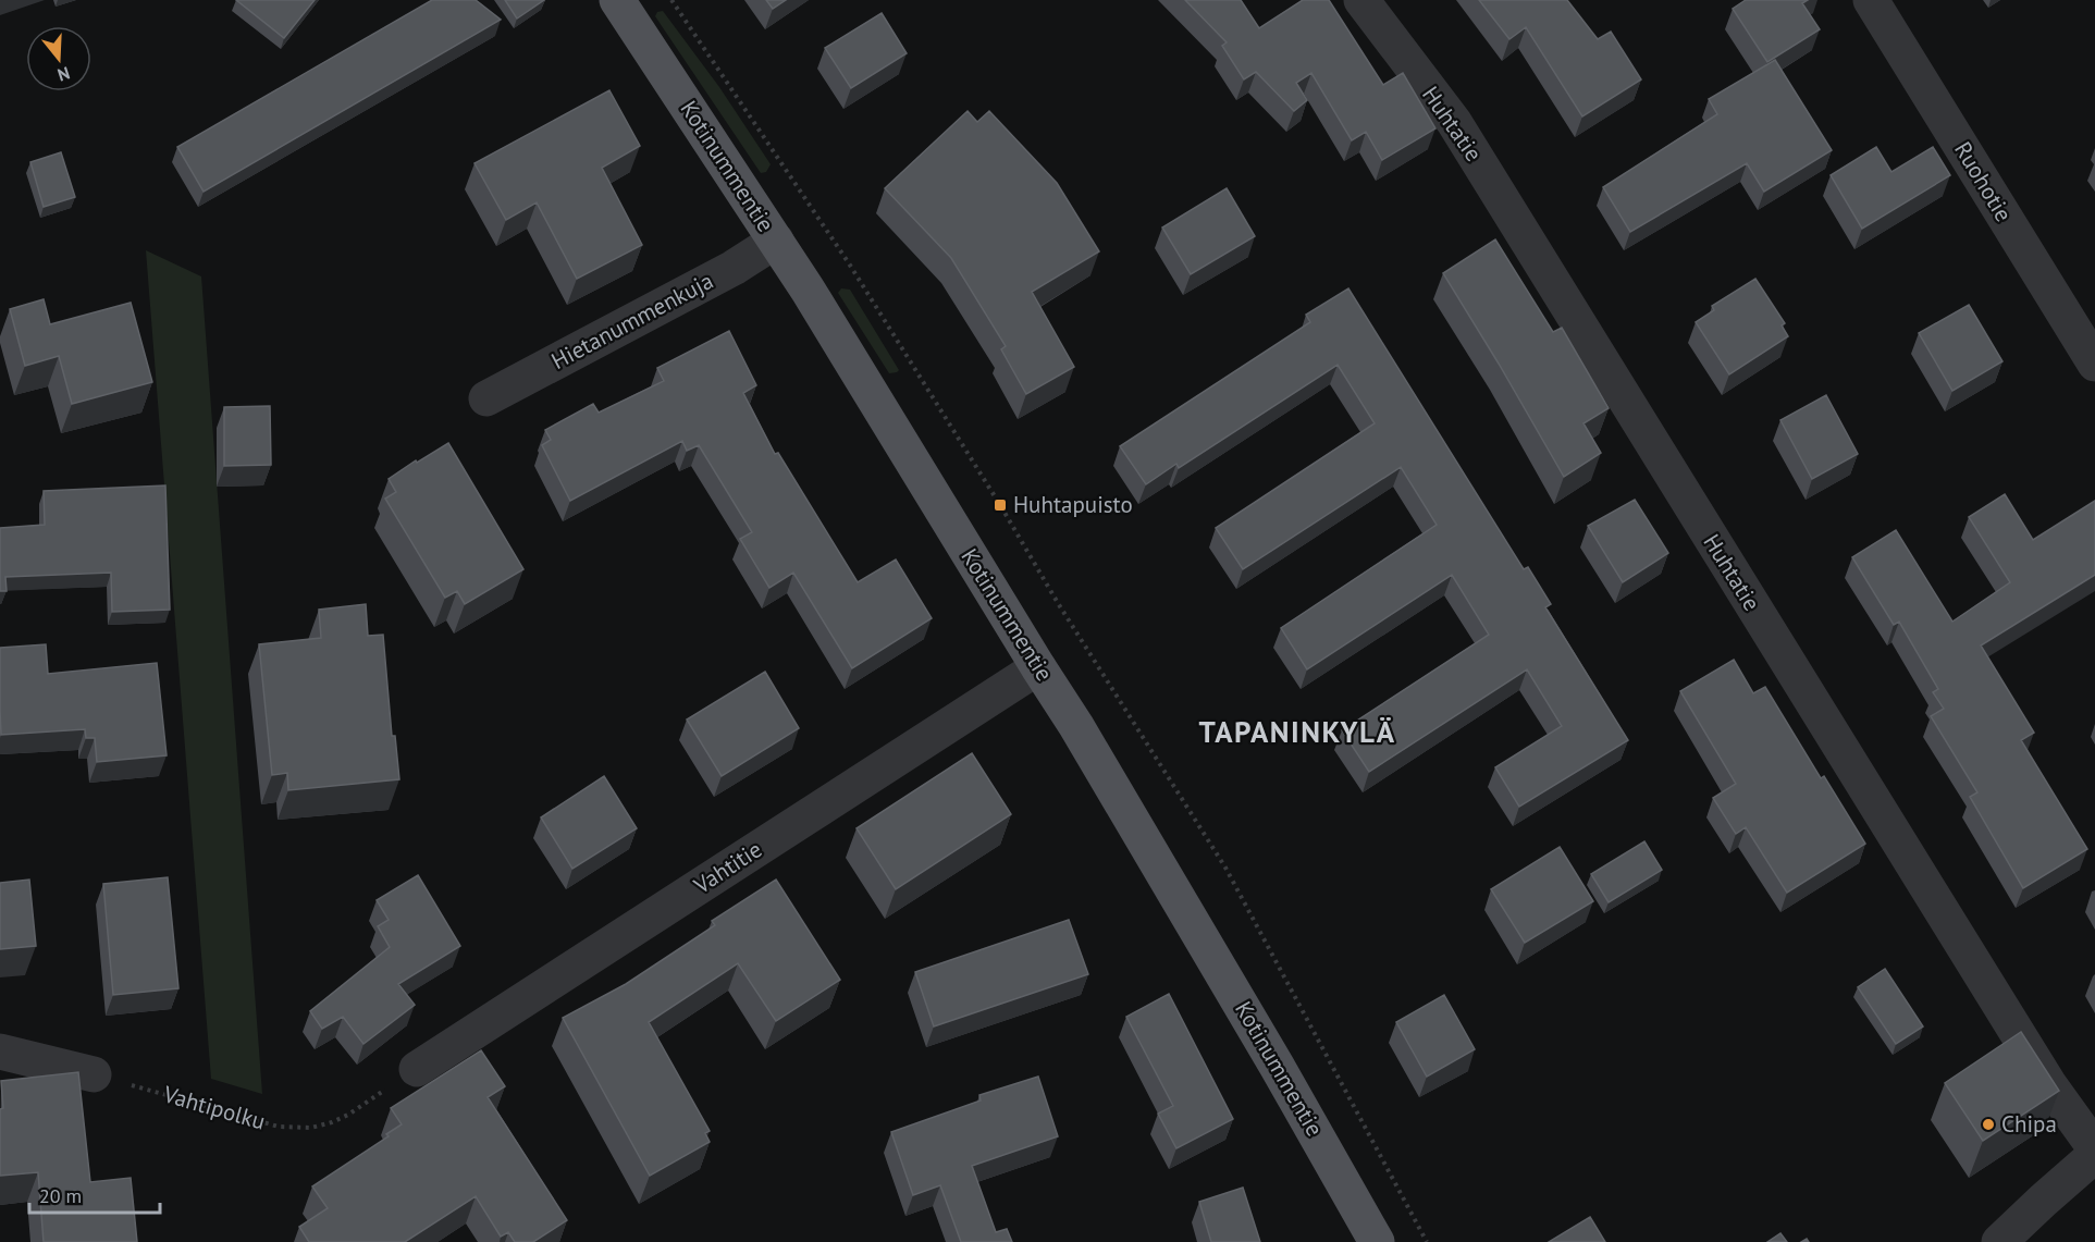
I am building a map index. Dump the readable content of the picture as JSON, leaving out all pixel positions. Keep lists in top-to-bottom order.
{
  "streets": {
    "main road": ["Kotinummentie"],
    "street": [
      "Huhtatie",
      "Ruohotie",
      "Hietanummenkuja",
      "Vahtitie"
    ],
    "path": ["Vahtipolku"]
  },
  "crossings": [
    ["Kotinummentie", "Hietanummenkuja"],
    ["Kotinummentie", "Vahtitie"],
    ["Vahtitie", "Vahtipolku"]
  ],
  "districts": ["TAPANINKYLÄ"],
  "places": {
    "transit": ["Huhtapuisto"],
    "other": ["Chipa"]
  },
  "scale_bar": "20 m",
  "north": "bottom"
}
